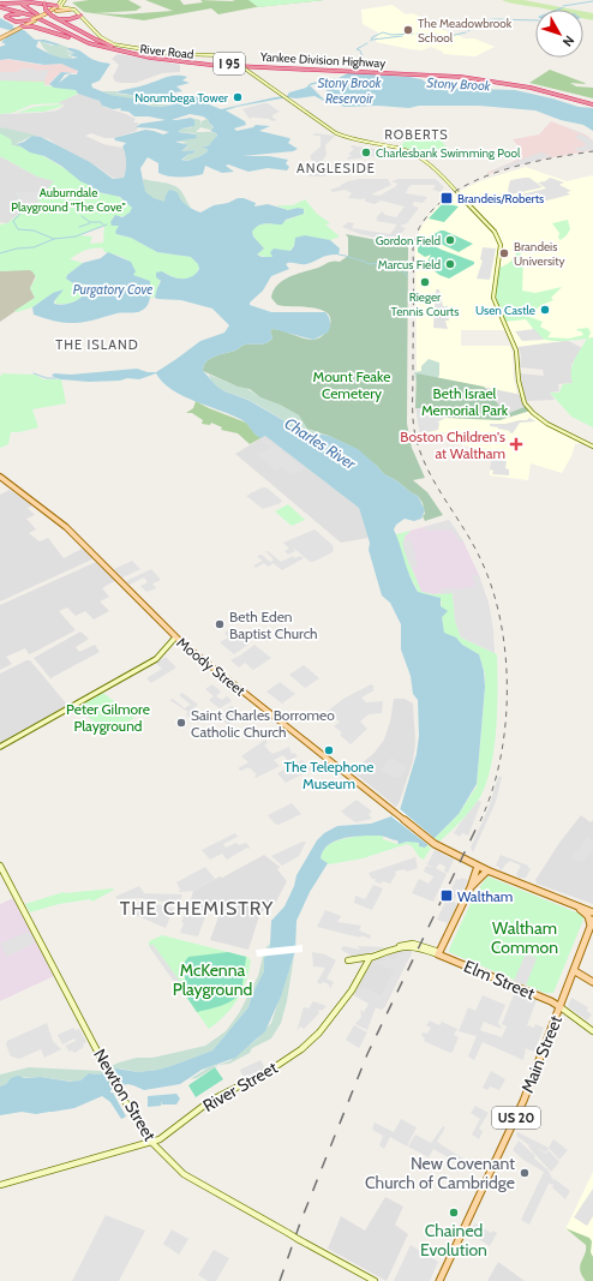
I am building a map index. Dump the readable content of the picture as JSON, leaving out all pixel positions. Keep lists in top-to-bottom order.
{
  "streets": {
    "highway": ["Yankee Division Highway", "I 95"],
    "main road": [
      "River Road",
      "Moody Street",
      "Elm Street",
      "Main Street",
      "River Street",
      "Newton Street",
      "US 20"
    ]
  },
  "crossings": [
    ["Elm Street", "Main Street"],
    ["Elm Street", "River Street"],
    ["River Street", "Newton Street"]
  ],
  "districts": [
    "ROBERTS",
    "ANGLESIDE",
    "THE ISLAND",
    "THE CHEMISTRY"
  ],
  "water": [
    "Stony Brook Reservoir",
    "Stony Brook",
    "Purgatory Cove",
    "Charles River"
  ],
  "parks": [
    "Auburndale Playground \"The Cove\"",
    "Mount Feake Cemetery",
    "Beth Israel Memorial Park",
    "Peter Gilmore Playground",
    "Waltham Common",
    "McKenna Playground"
  ],
  "places": {
    "other": [
      "The Meadowbrook School",
      "Norumbega Tower",
      "Charlesbank Swimming Pool",
      "Gordon Field",
      "Brandeis University",
      "Marcus Field",
      "Rieger Tennis Courts",
      "Usen Castle",
      "Beth Eden Baptist Church",
      "Saint Charles Borromeo Catholic Church",
      "The Telephone Museum",
      "New Covenant Church of Cambridge",
      "Chained Evolution"
    ],
    "transit": ["Brandeis/Roberts", "Waltham"],
    "health": ["Boston Children's at Waltham"]
  },
  "north": "bottom right"
}
